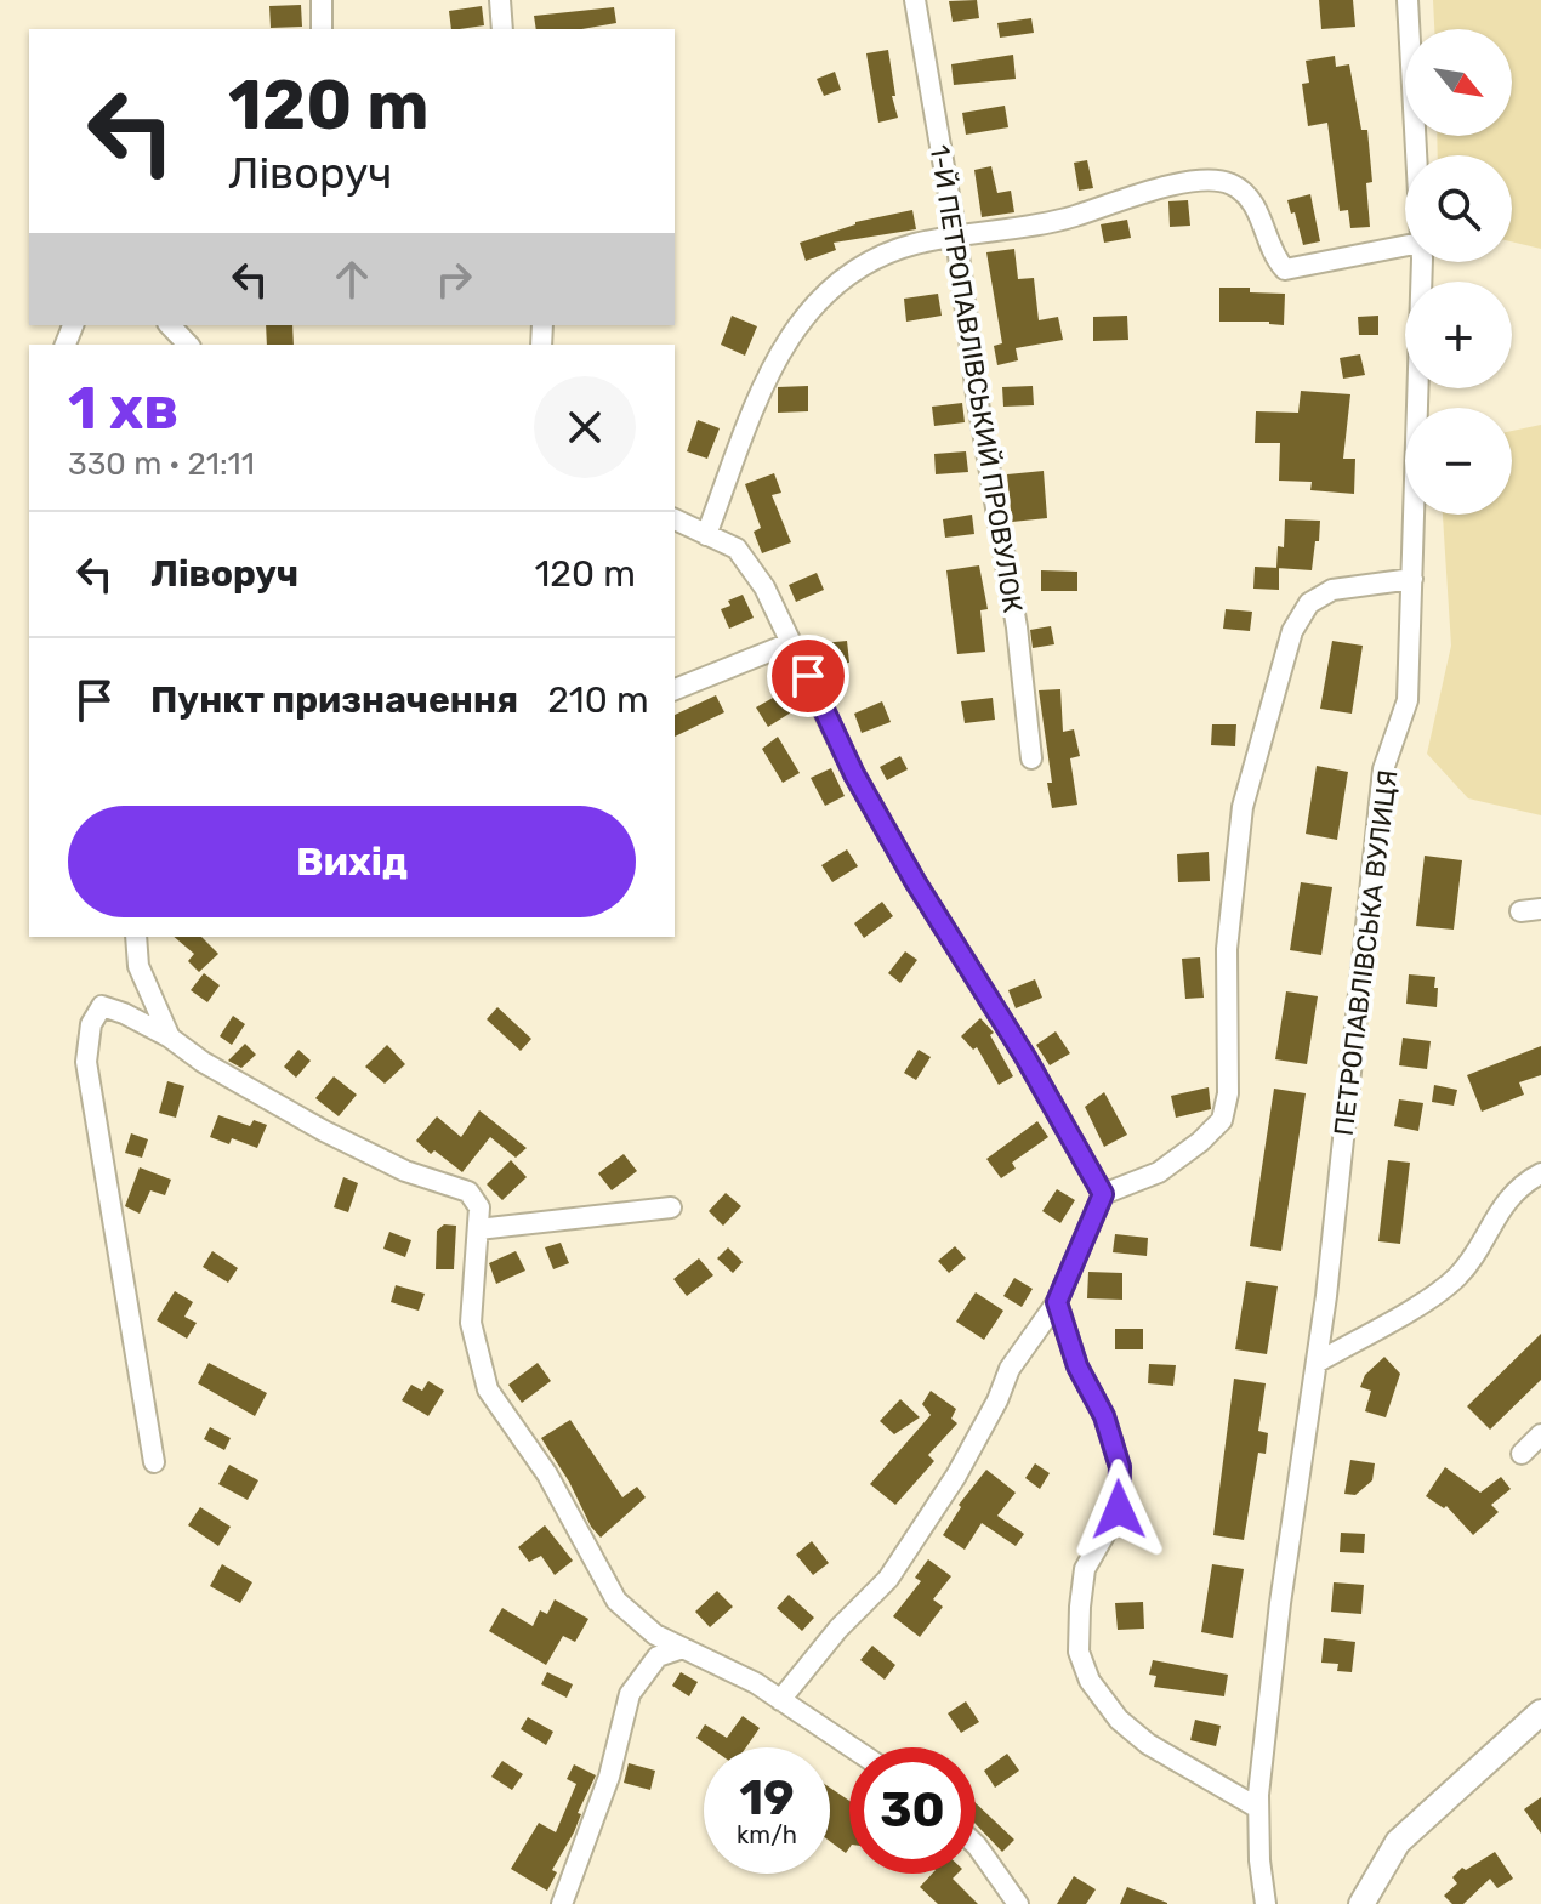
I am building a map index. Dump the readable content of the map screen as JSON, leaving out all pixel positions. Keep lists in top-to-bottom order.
{
  "streets": {
    "street": ["1-Й ПЕТРОПАВЛІВСЬКИЙ ПРОВУЛОК", "ПЕТРОПАВЛІВСЬКА ВУЛИЦЯ"]
  },
  "north": "bottom right",
  "page": {
    "map_buttons": ["+", "−"],
    "turn": ["120 m", "Ліворуч"],
    "heading": ["1 хв", "330 m · 21:11"],
    "list": [
      {
        "name": "Ліворуч",
        "value": "120 m"
      },
      {
        "name": "Пункт призначення",
        "value": "210 m"
      }
    ],
    "buttons": "Вихід",
    "speed": "19 km/h",
    "limit": "30"
  }
}
